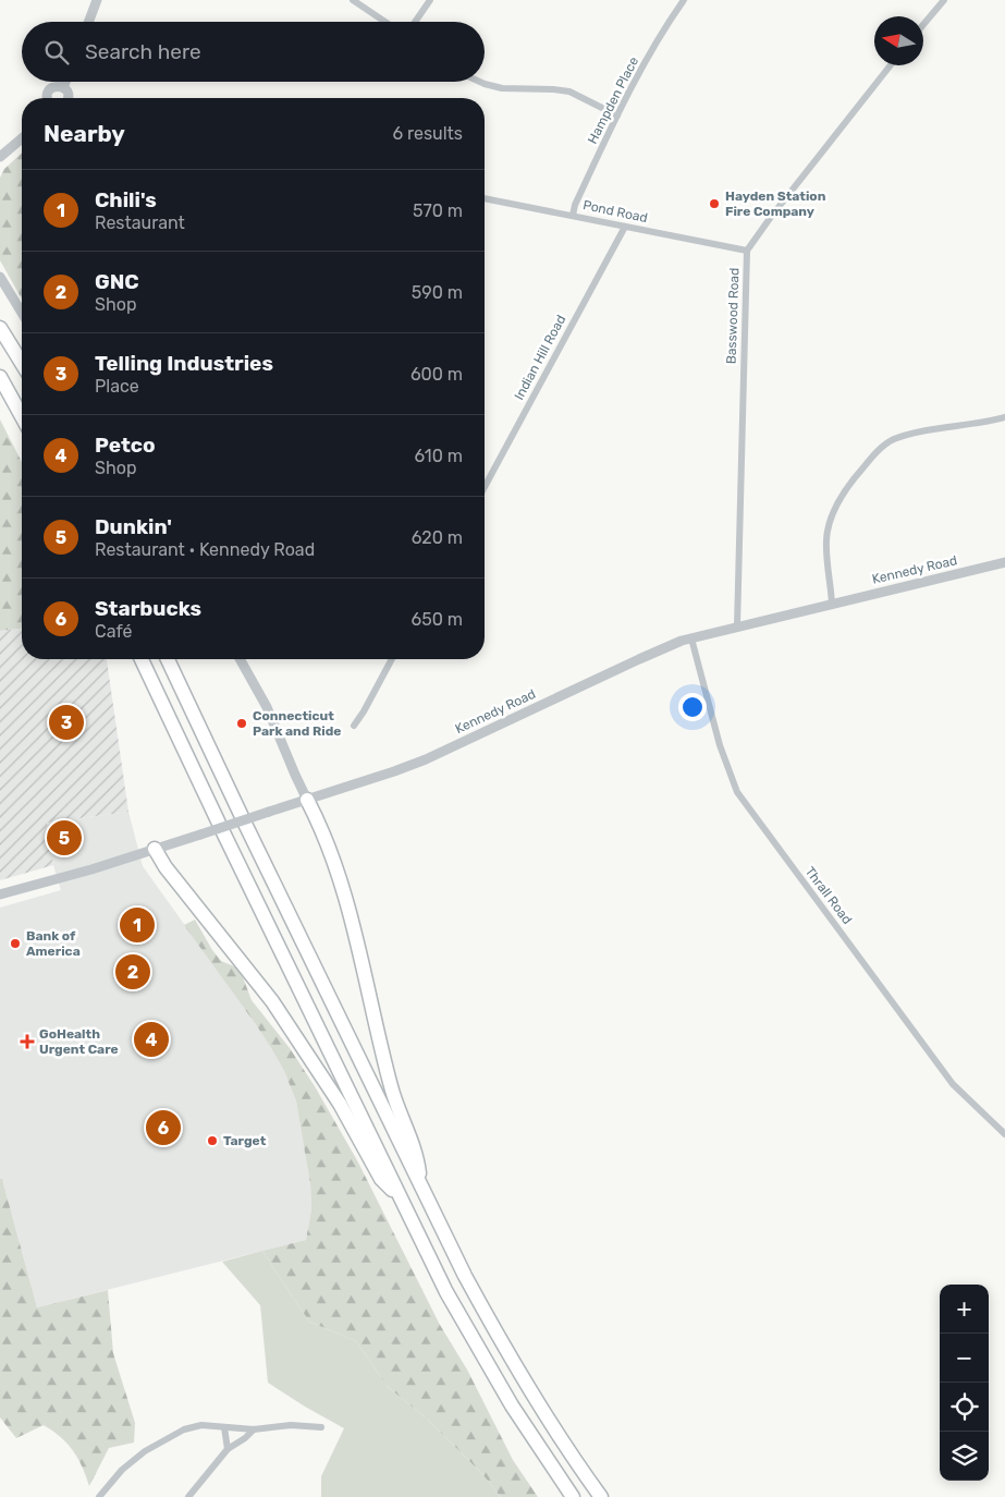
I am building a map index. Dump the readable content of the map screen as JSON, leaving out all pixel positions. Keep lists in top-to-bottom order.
{
  "streets": {
    "street": [
      "Hampden Place",
      "Pond Road",
      "Basswood Road",
      "Indian Hill Road",
      "Kennedy Road",
      "Thrall Road"
    ]
  },
  "crossings": [
    ["Hampden Place", "Pond Road"],
    ["Pond Road", "Basswood Road"],
    ["Pond Road", "Indian Hill Road"],
    ["Basswood Road", "Kennedy Road"],
    ["Kennedy Road", "Thrall Road"]
  ],
  "places": {
    "other": [
      "Hayden Station Fire Company",
      "Connecticut Park and Ride",
      "Bank of America",
      "Target"
    ],
    "health": ["GoHealth Urgent Care"]
  },
  "north": "left",
  "page": {
    "search": "Search here",
    "heading": ["Nearby", "6 results"],
    "list": [
      {
        "mark": "1",
        "name": "Chili's",
        "note": "Restaurant",
        "value": "570 m"
      },
      {
        "mark": "2",
        "name": "GNC",
        "note": "Shop",
        "value": "590 m"
      },
      {
        "mark": "3",
        "name": "Telling Industries",
        "note": "Place",
        "value": "600 m"
      },
      {
        "mark": "4",
        "name": "Petco",
        "note": "Shop",
        "value": "610 m"
      },
      {
        "mark": "5",
        "name": "Dunkin'",
        "note": "Restaurant · Kennedy Road",
        "value": "620 m"
      },
      {
        "mark": "6",
        "name": "Starbucks",
        "note": "Café",
        "value": "650 m"
      }
    ],
    "pins": [
      "3",
      "5",
      "1",
      "2",
      "4",
      "6"
    ],
    "map_buttons": ["+", "−"]
  }
}
